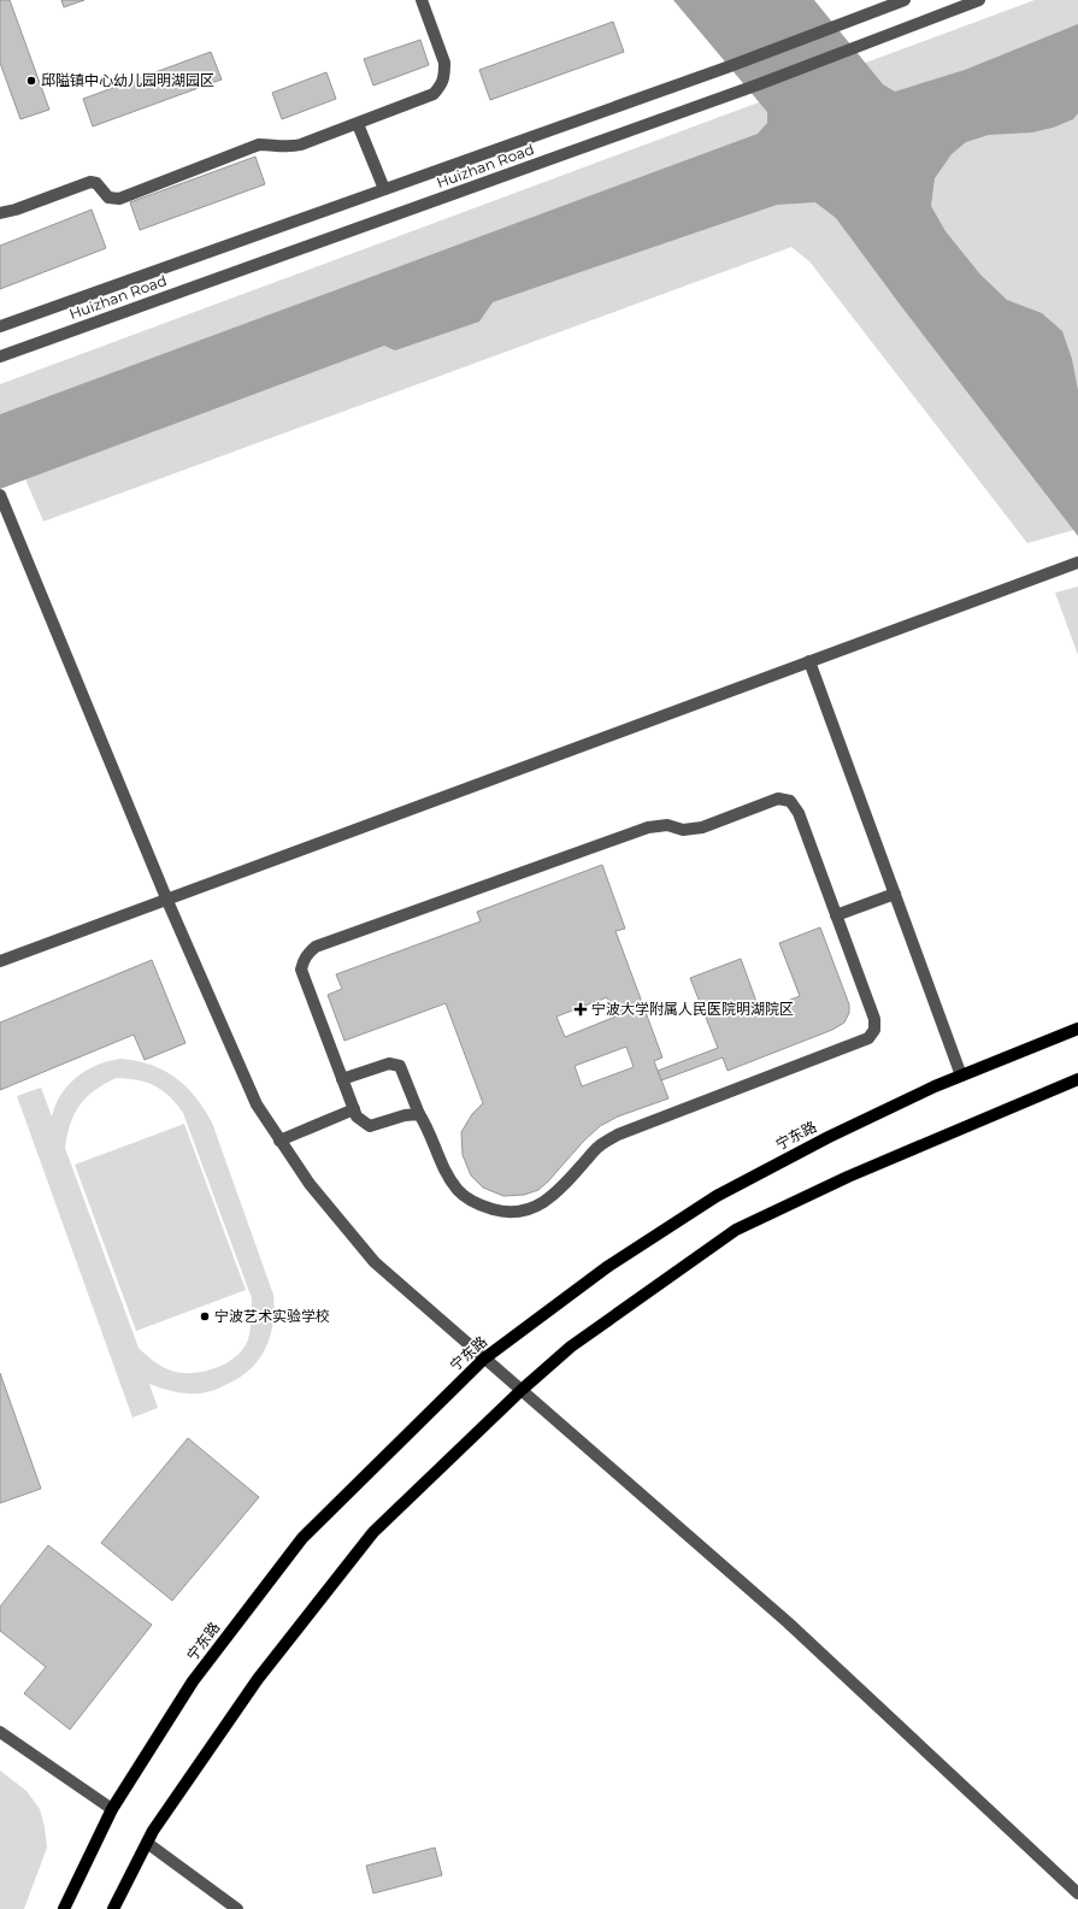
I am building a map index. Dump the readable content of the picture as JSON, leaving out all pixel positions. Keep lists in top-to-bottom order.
{
  "streets": {
    "main road": ["宁东路"],
    "street": ["Huizhan Road"]
  },
  "places": {
    "other": ["邱隘镇中心幼儿园明湖园区", "宁波艺术实验学校"],
    "health": ["宁波大学附属人民医院明湖院区"]
  }
}
